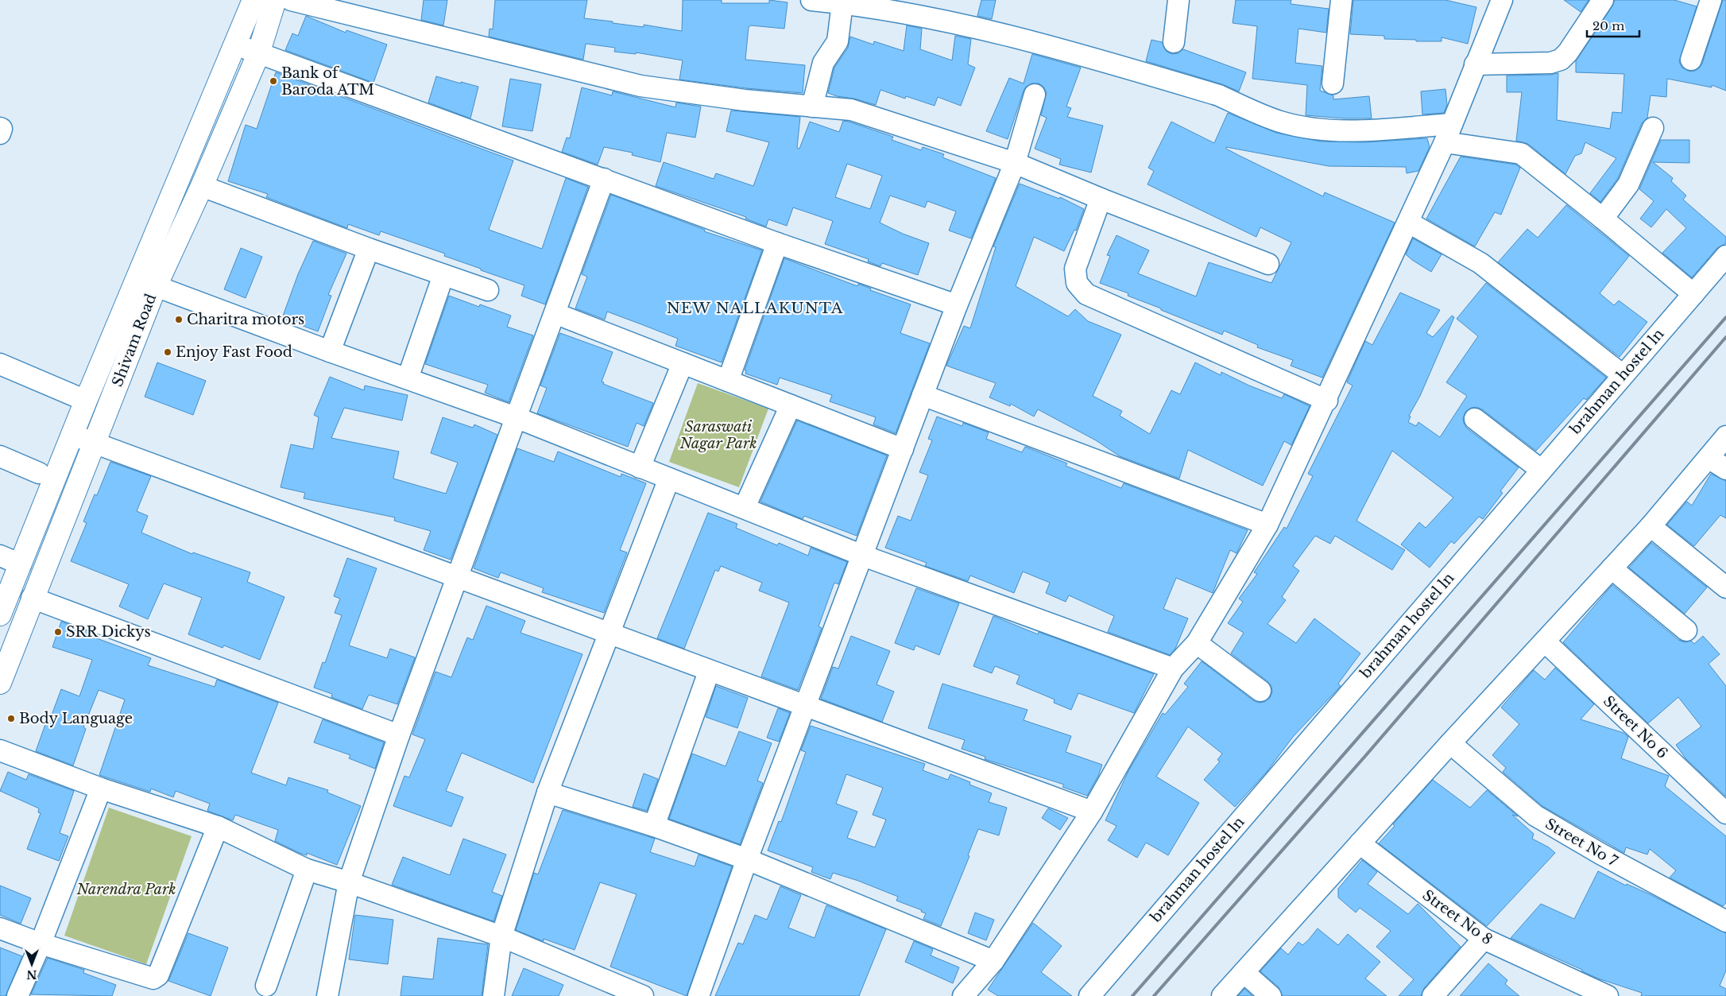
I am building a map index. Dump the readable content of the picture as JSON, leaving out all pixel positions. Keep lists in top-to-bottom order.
{
  "streets": {
    "main road": ["Shivam Road"],
    "street": [
      "brahman hostel ln",
      "Street No 6",
      "Street No 7",
      "Street No 8"
    ]
  },
  "districts": ["NEW NALLAKUNTA"],
  "parks": ["Saraswati Nagar Park", "Narendra Park"],
  "places": [
    "Bank of Baroda ATM",
    "Charitra motors",
    "Enjoy Fast Food",
    "SRR Dickys",
    "Body Language"
  ],
  "scale_bar": "20 m",
  "north": "bottom"
}
